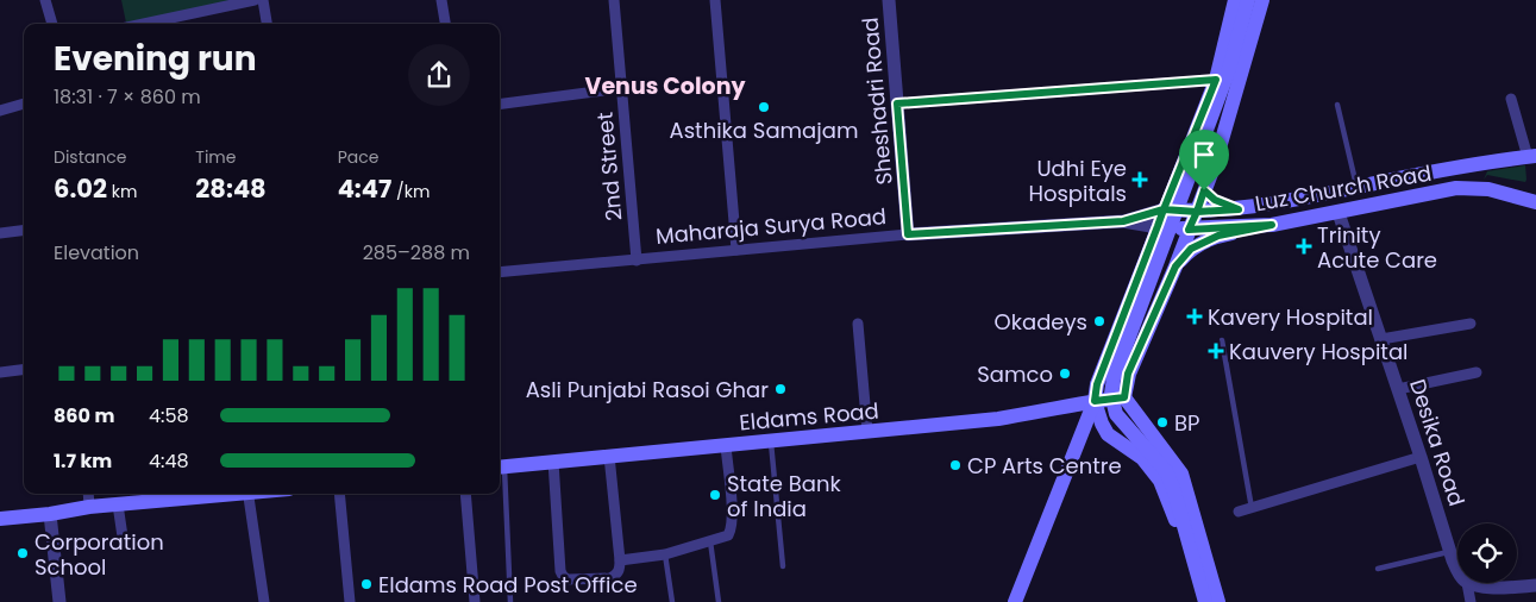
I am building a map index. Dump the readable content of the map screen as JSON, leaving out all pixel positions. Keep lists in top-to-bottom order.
{
  "streets": {
    "main road": ["Luz Church Road", "Eldams Road"],
    "street": [
      "Sheshadri Road",
      "2nd Street",
      "Maharaja Surya Road",
      "Desika Road"
    ]
  },
  "crossings": [
    ["Sheshadri Road", "Maharaja Surya Road"],
    ["2nd Street", "Maharaja Surya Road"],
    ["Luz Church Road", "Maharaja Surya Road"],
    ["Luz Church Road", "Desika Road"]
  ],
  "districts": ["Venus Colony"],
  "places": {
    "other": [
      "Asthika Samajam",
      "Okadeys",
      "Samco",
      "Asli Punjabi Rasoi Ghar",
      "BP",
      "CP Arts Centre",
      "State Bank of India",
      "Corporation School",
      "Eldams Road Post Office"
    ],
    "health": [
      "Udhi Eye Hospitals",
      "Trinity Acute Care",
      "Kavery Hospital",
      "Kauvery Hospital"
    ]
  },
  "page": {
    "heading": ["Evening run", "18:31 · 7 × 860 m"],
    "stats": [
      ["Distance", "6.02 km"],
      ["Time", "28:48"],
      ["Pace", "4:47 /km"]
    ],
    "chart": ["Elevation", "285–288 m"],
    "list": [
      {
        "name": "860 m",
        "note": "4:58"
      },
      {
        "name": "1.7 km",
        "note": "4:48"
      }
    ]
  }
}
